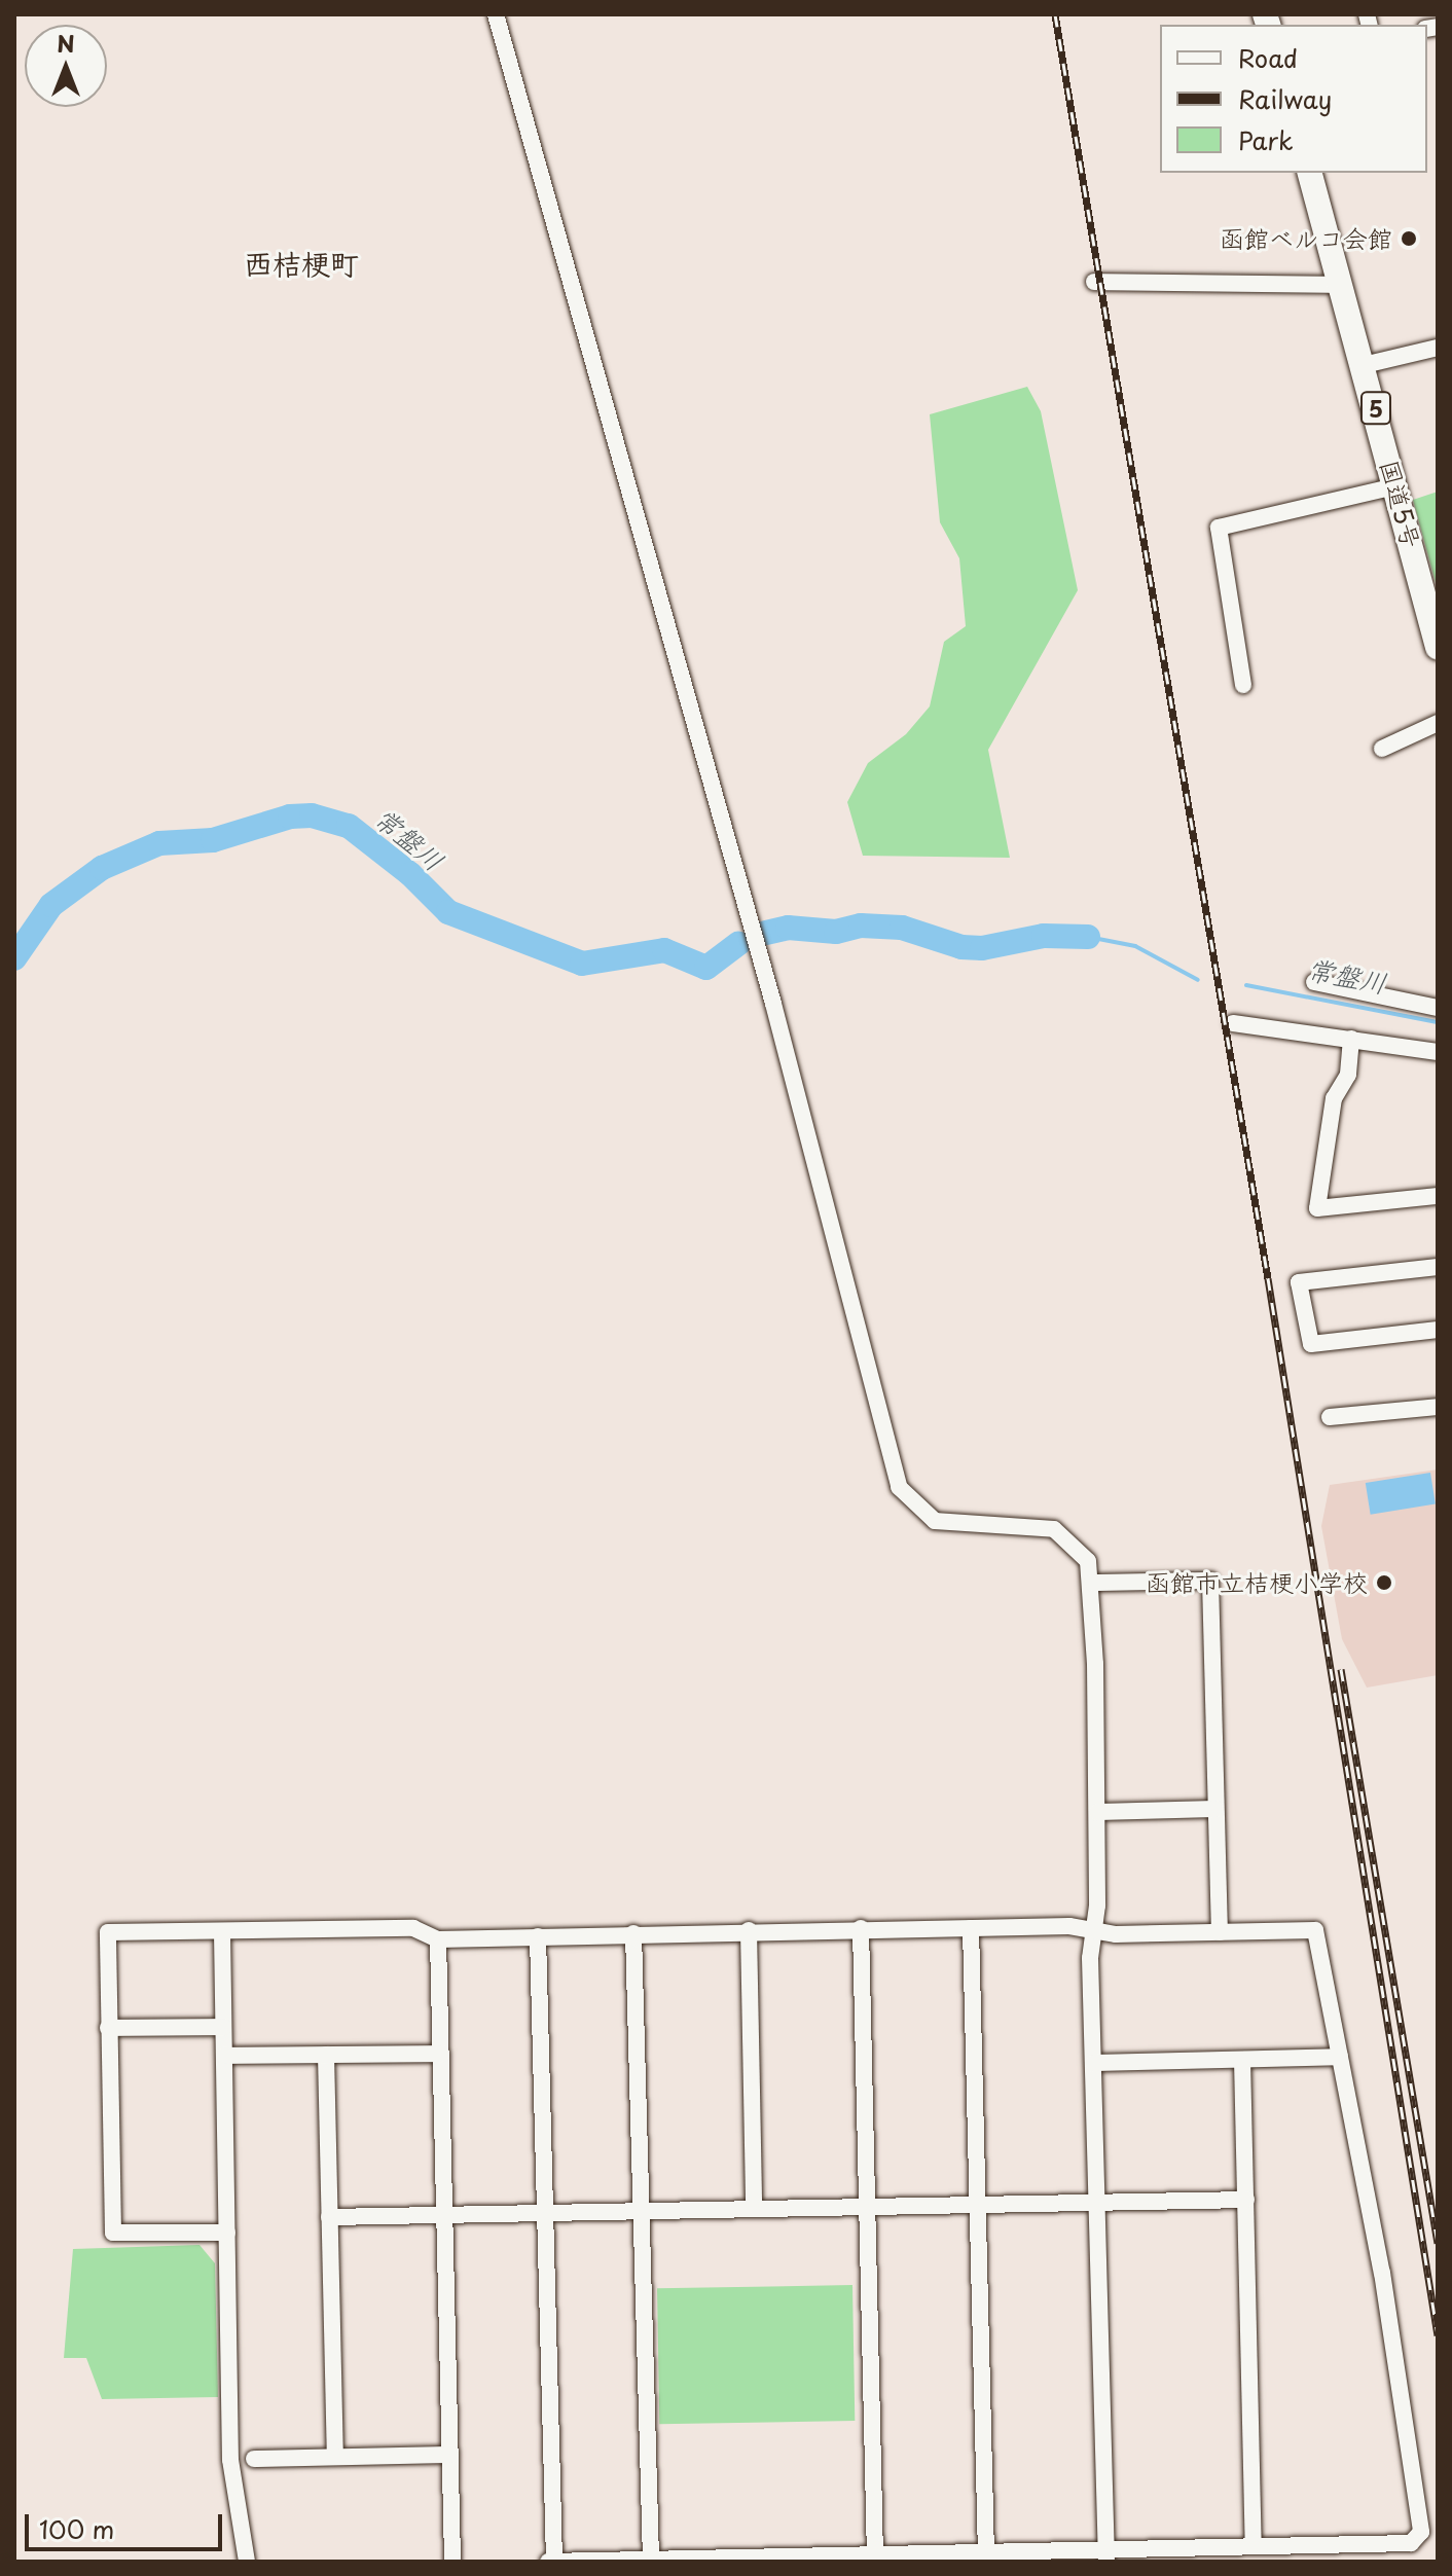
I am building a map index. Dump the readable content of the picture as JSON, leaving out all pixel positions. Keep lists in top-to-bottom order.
{
  "streets": {
    "highway": ["5", "国道5号"]
  },
  "districts": ["西桔梗町"],
  "water": ["常盤川"],
  "places": ["函館ベルコ会館", "函館市立桔梗小学校"],
  "legend": ["Road", "Railway", "Park"],
  "scale_bar": "100 m",
  "north": "top"
}
